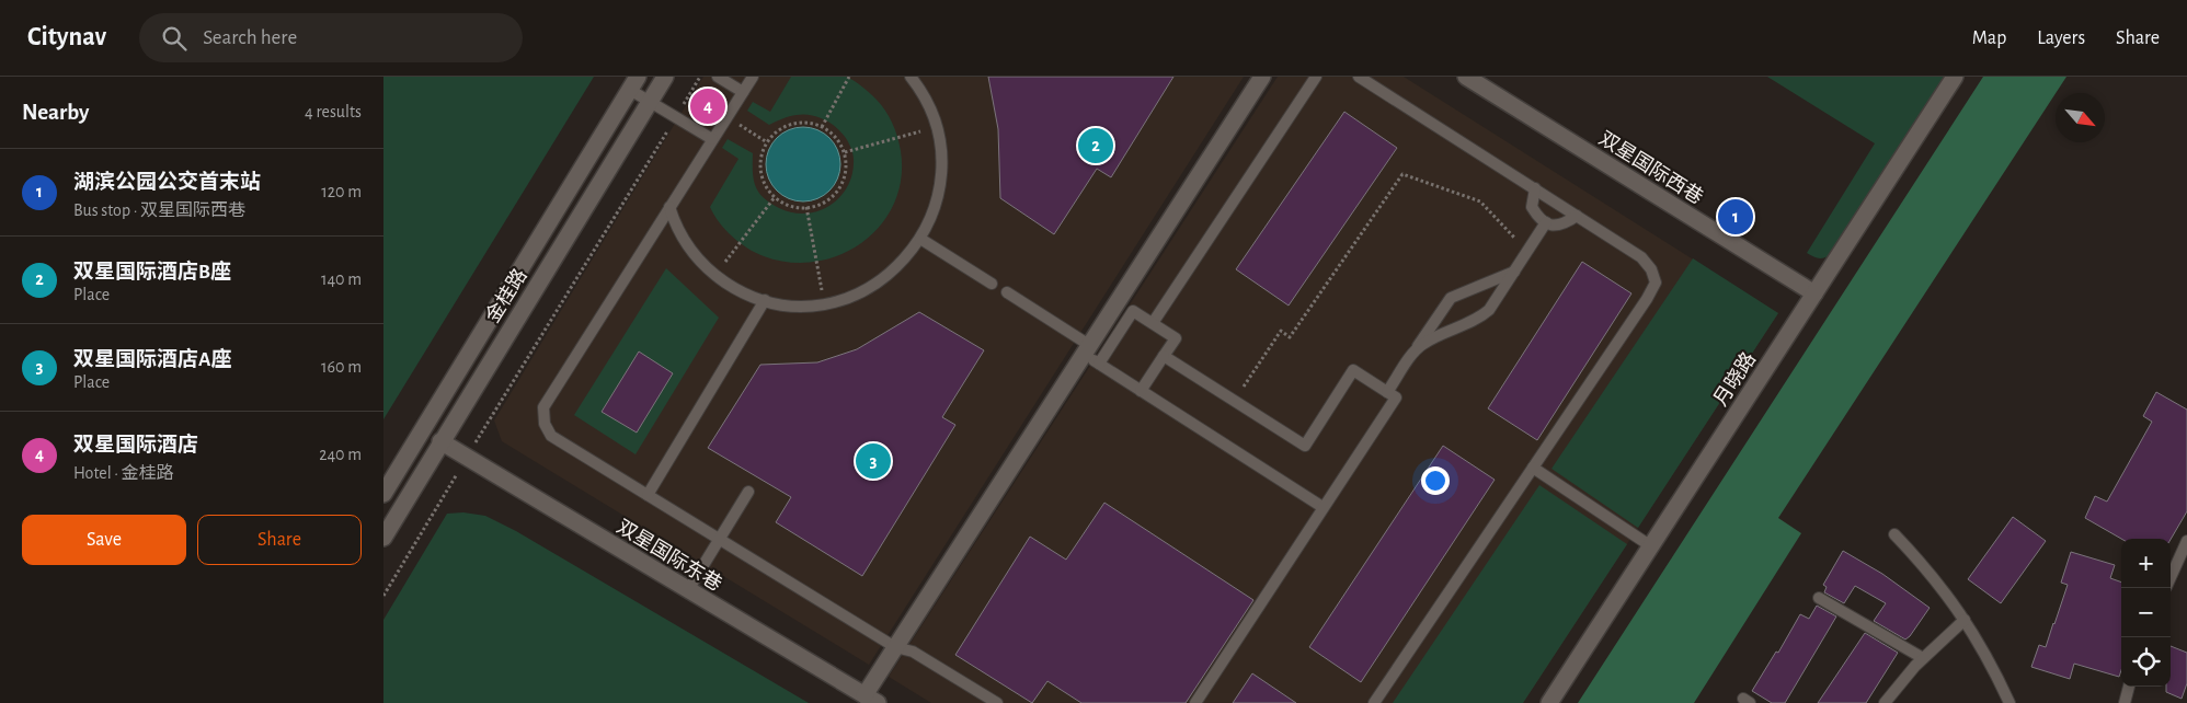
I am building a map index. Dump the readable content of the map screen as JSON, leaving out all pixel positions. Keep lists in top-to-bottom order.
{
  "streets": {
    "street": [
      "双星国际西巷",
      "金桂路",
      "月晓路",
      "双星国际东巷"
    ]
  },
  "crossings": [
    ["双星国际西巷", "月晓路"],
    ["金桂路", "双星国际东巷"]
  ],
  "north": "bottom right",
  "page": {
    "header": "Citynav",
    "search": "Search here",
    "nav": ["Map", "Layers", "Share"],
    "heading": ["Nearby", "4 results"],
    "pins": [
      "4",
      "2",
      "1",
      "3"
    ],
    "list": [
      {
        "mark": "1",
        "name": "湖滨公园公交首末站",
        "note": "Bus stop · 双星国际西巷",
        "value": "120 m"
      },
      {
        "mark": "2",
        "name": "双星国际酒店B座",
        "note": "Place",
        "value": "140 m"
      },
      {
        "mark": "3",
        "name": "双星国际酒店A座",
        "note": "Place",
        "value": "160 m"
      },
      {
        "mark": "4",
        "name": "双星国际酒店",
        "note": "Hotel · 金桂路",
        "value": "240 m"
      }
    ],
    "buttons": ["Save", "Share"],
    "map_buttons": ["+", "−"]
  }
}
